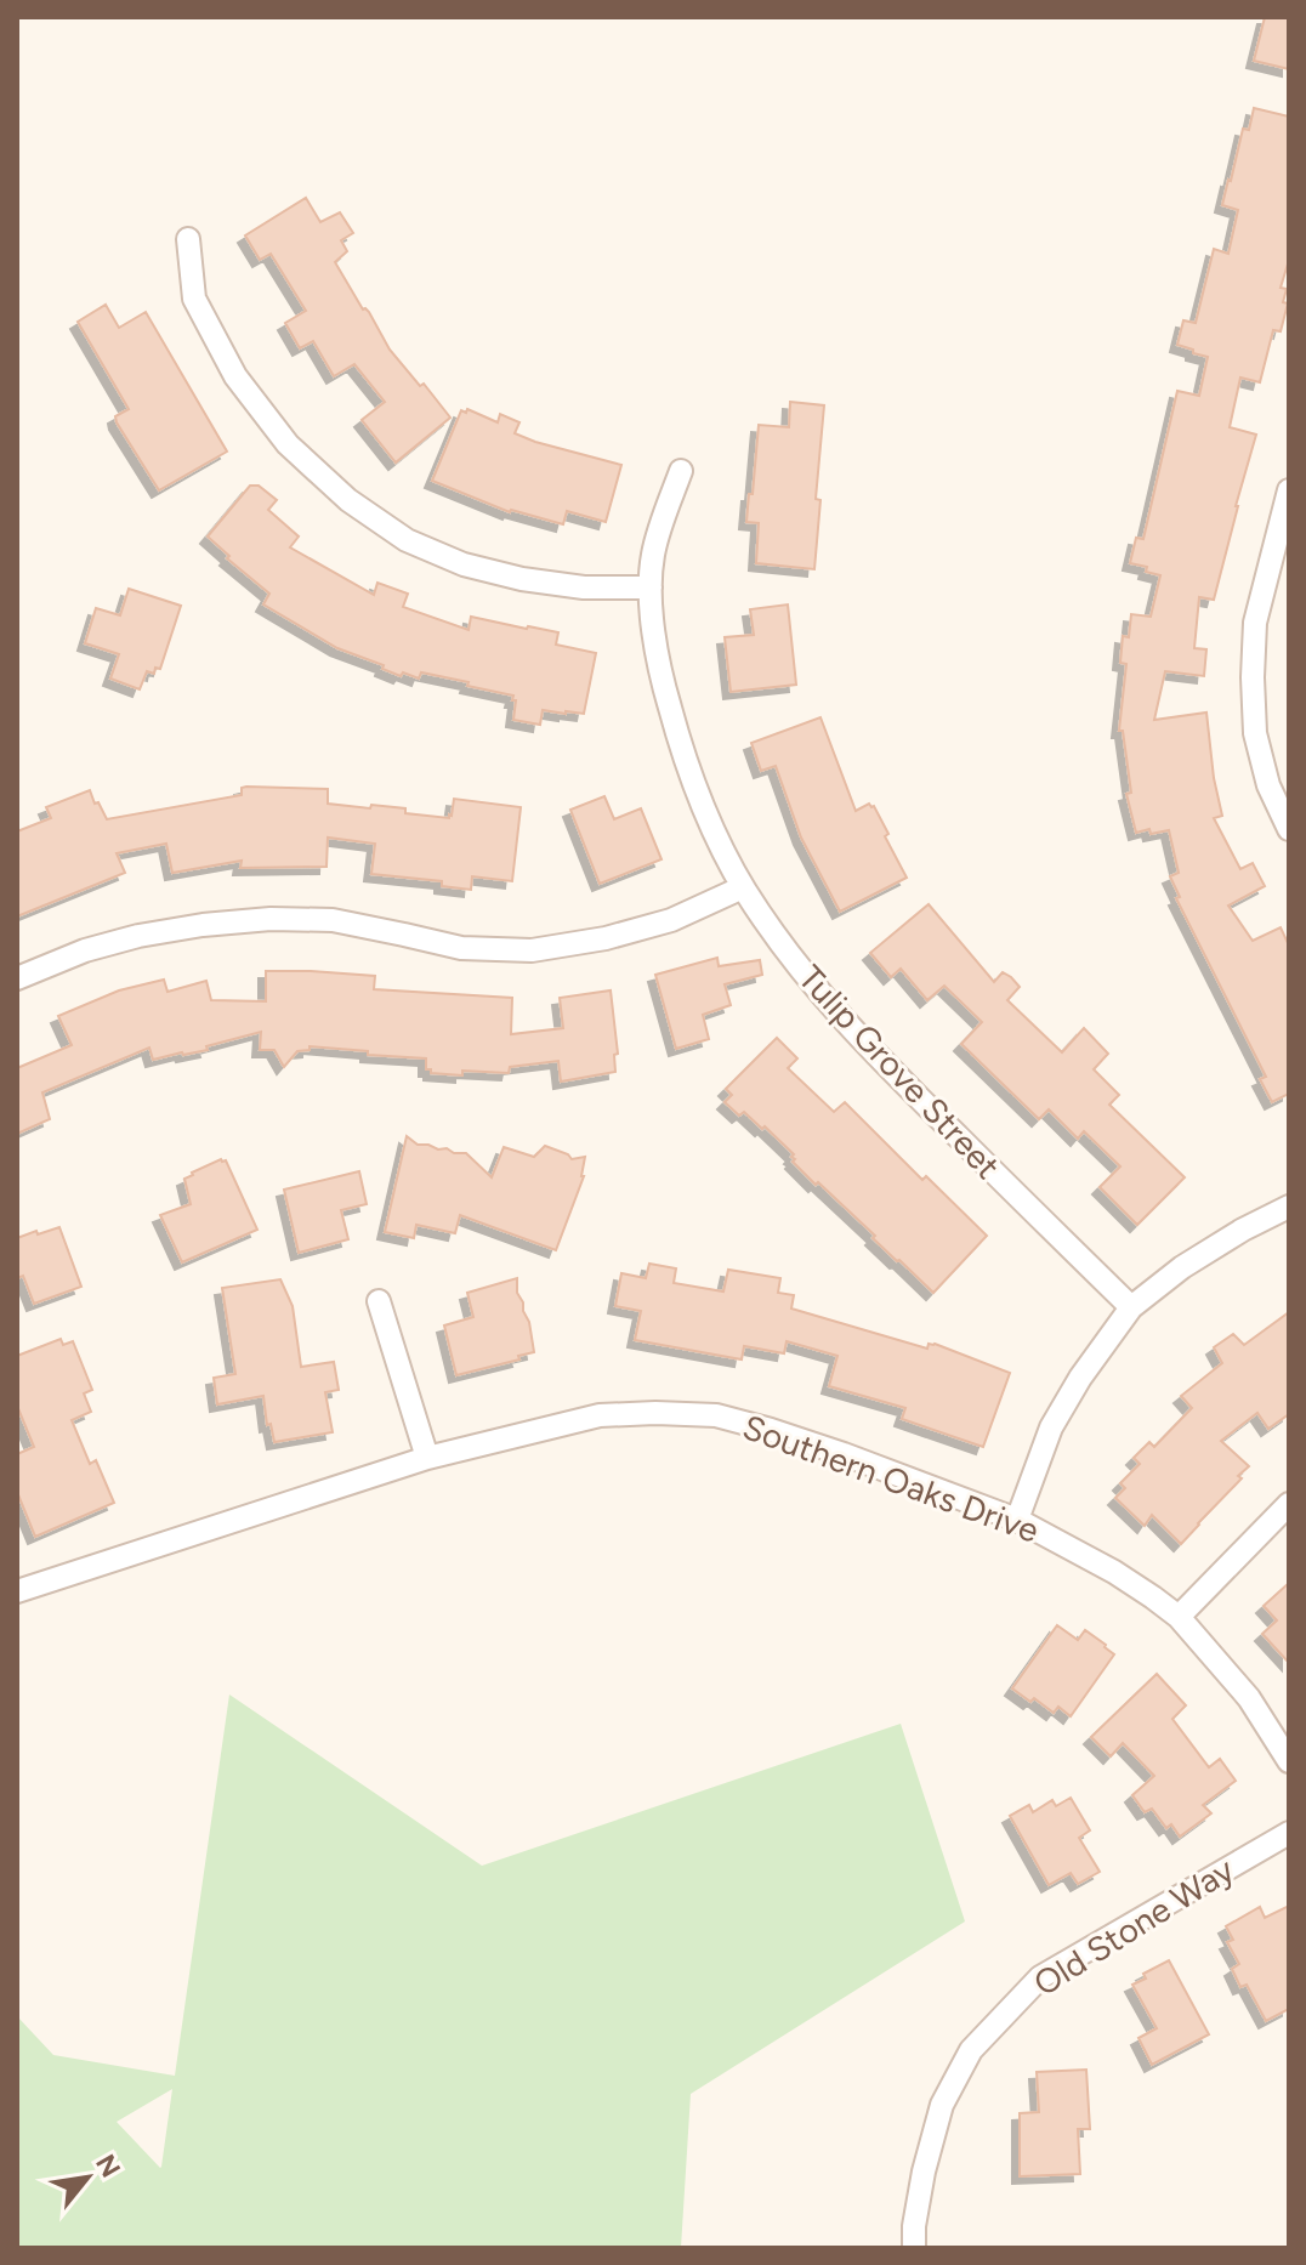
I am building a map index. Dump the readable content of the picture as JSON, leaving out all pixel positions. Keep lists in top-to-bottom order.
{
  "streets": {
    "street": ["Tulip Grove Street", "Southern Oaks Drive", "Old Stone Way"]
  },
  "north": "top right"
}
